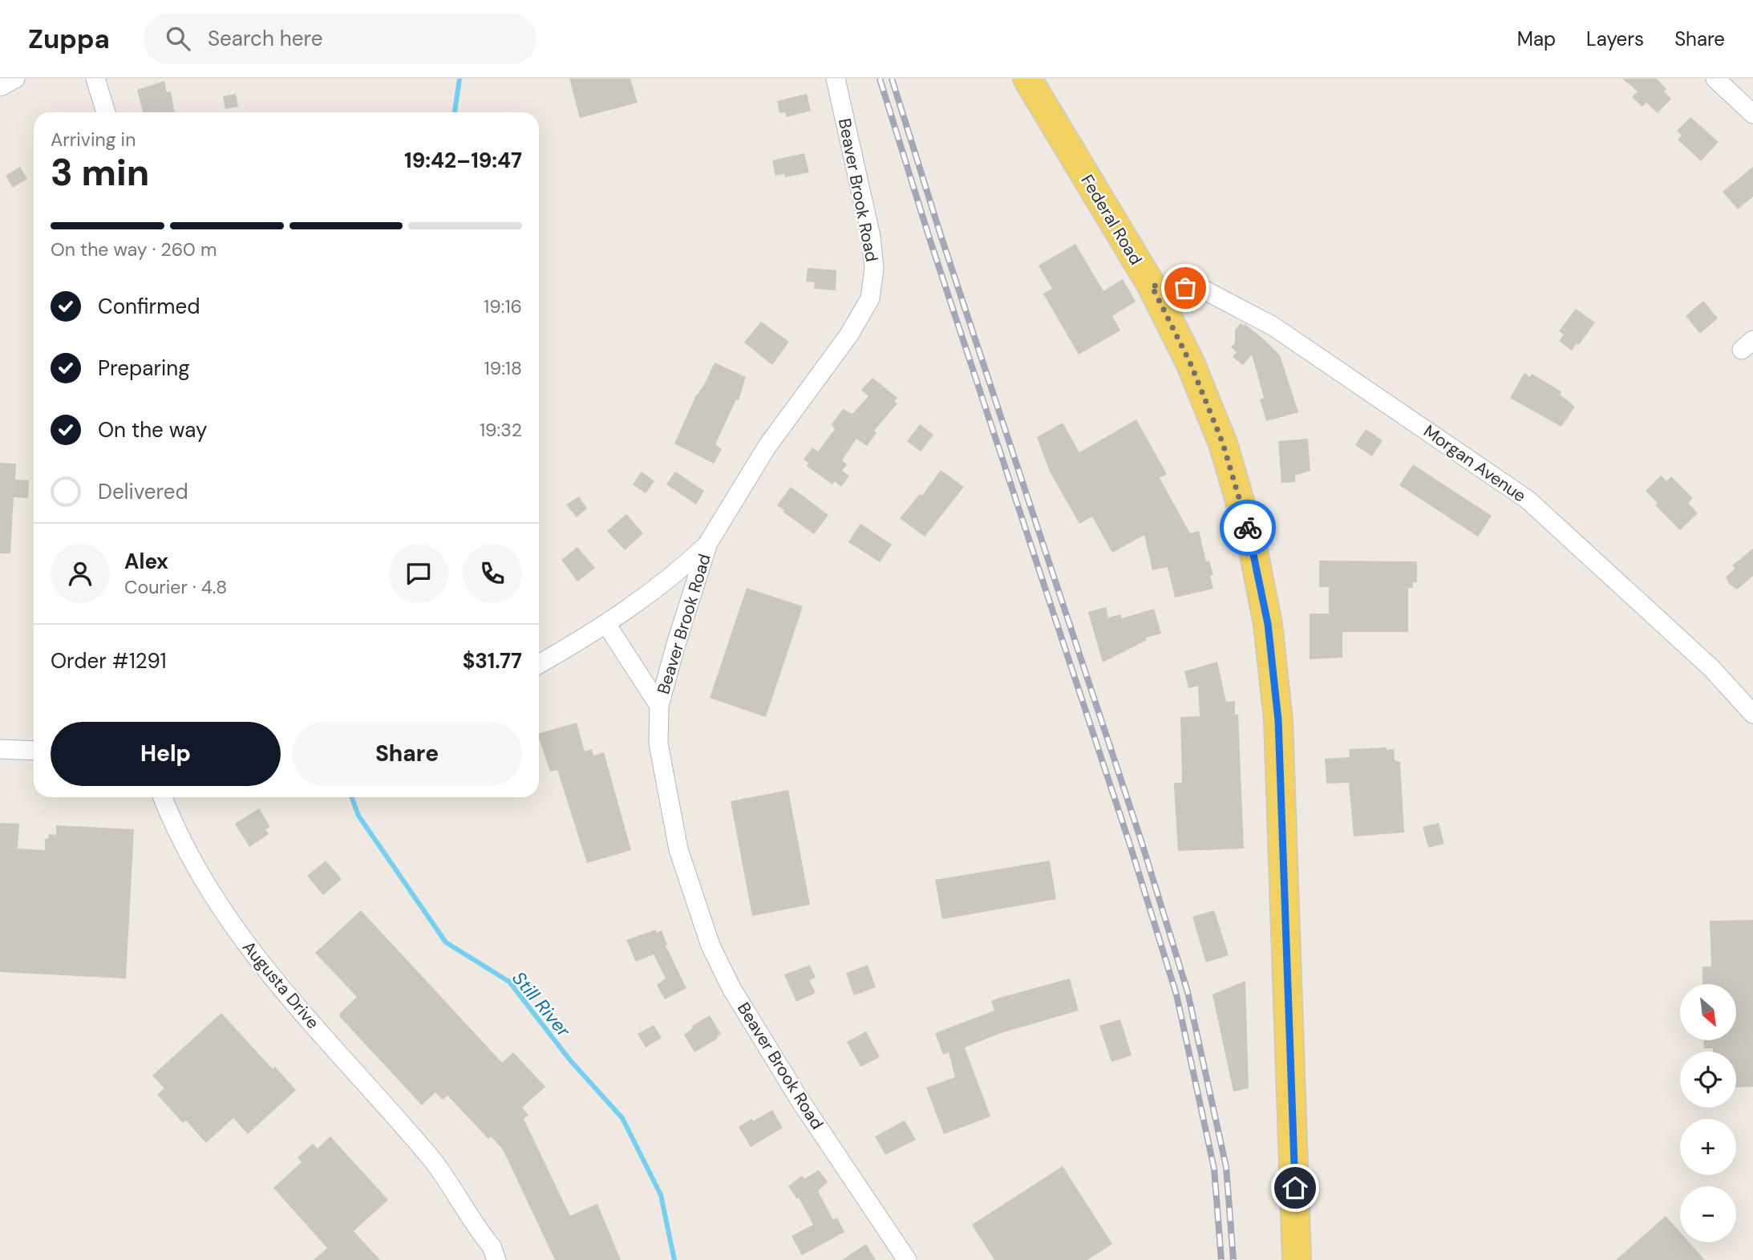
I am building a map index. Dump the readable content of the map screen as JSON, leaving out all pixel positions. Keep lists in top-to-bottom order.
{
  "streets": {
    "main road": ["Federal Road"],
    "street": ["Beaver Brook Road", "Morgan Avenue", "Augusta Drive"]
  },
  "crossings": [
    ["Federal Road", "Morgan Avenue"]
  ],
  "water": ["Still River"],
  "north": "bottom right",
  "page": {
    "header": "Zuppa",
    "search": "Search here",
    "nav": ["Map", "Layers", "Share"],
    "heading": ["3 min", "Arriving in", "19:42–19:47"],
    "panel": [
      "Alex",
      "Courier · 4.8",
      "Order #1291",
      "$31.77"
    ],
    "bar": "On the way · 260 m",
    "list": [
      ["Confirmed", "19:16"],
      ["Preparing", "19:18"],
      ["On the way", "19:32"],
      "Delivered"
    ],
    "buttons": ["Help", "Share"],
    "map_buttons": ["+", "−"]
  }
}
